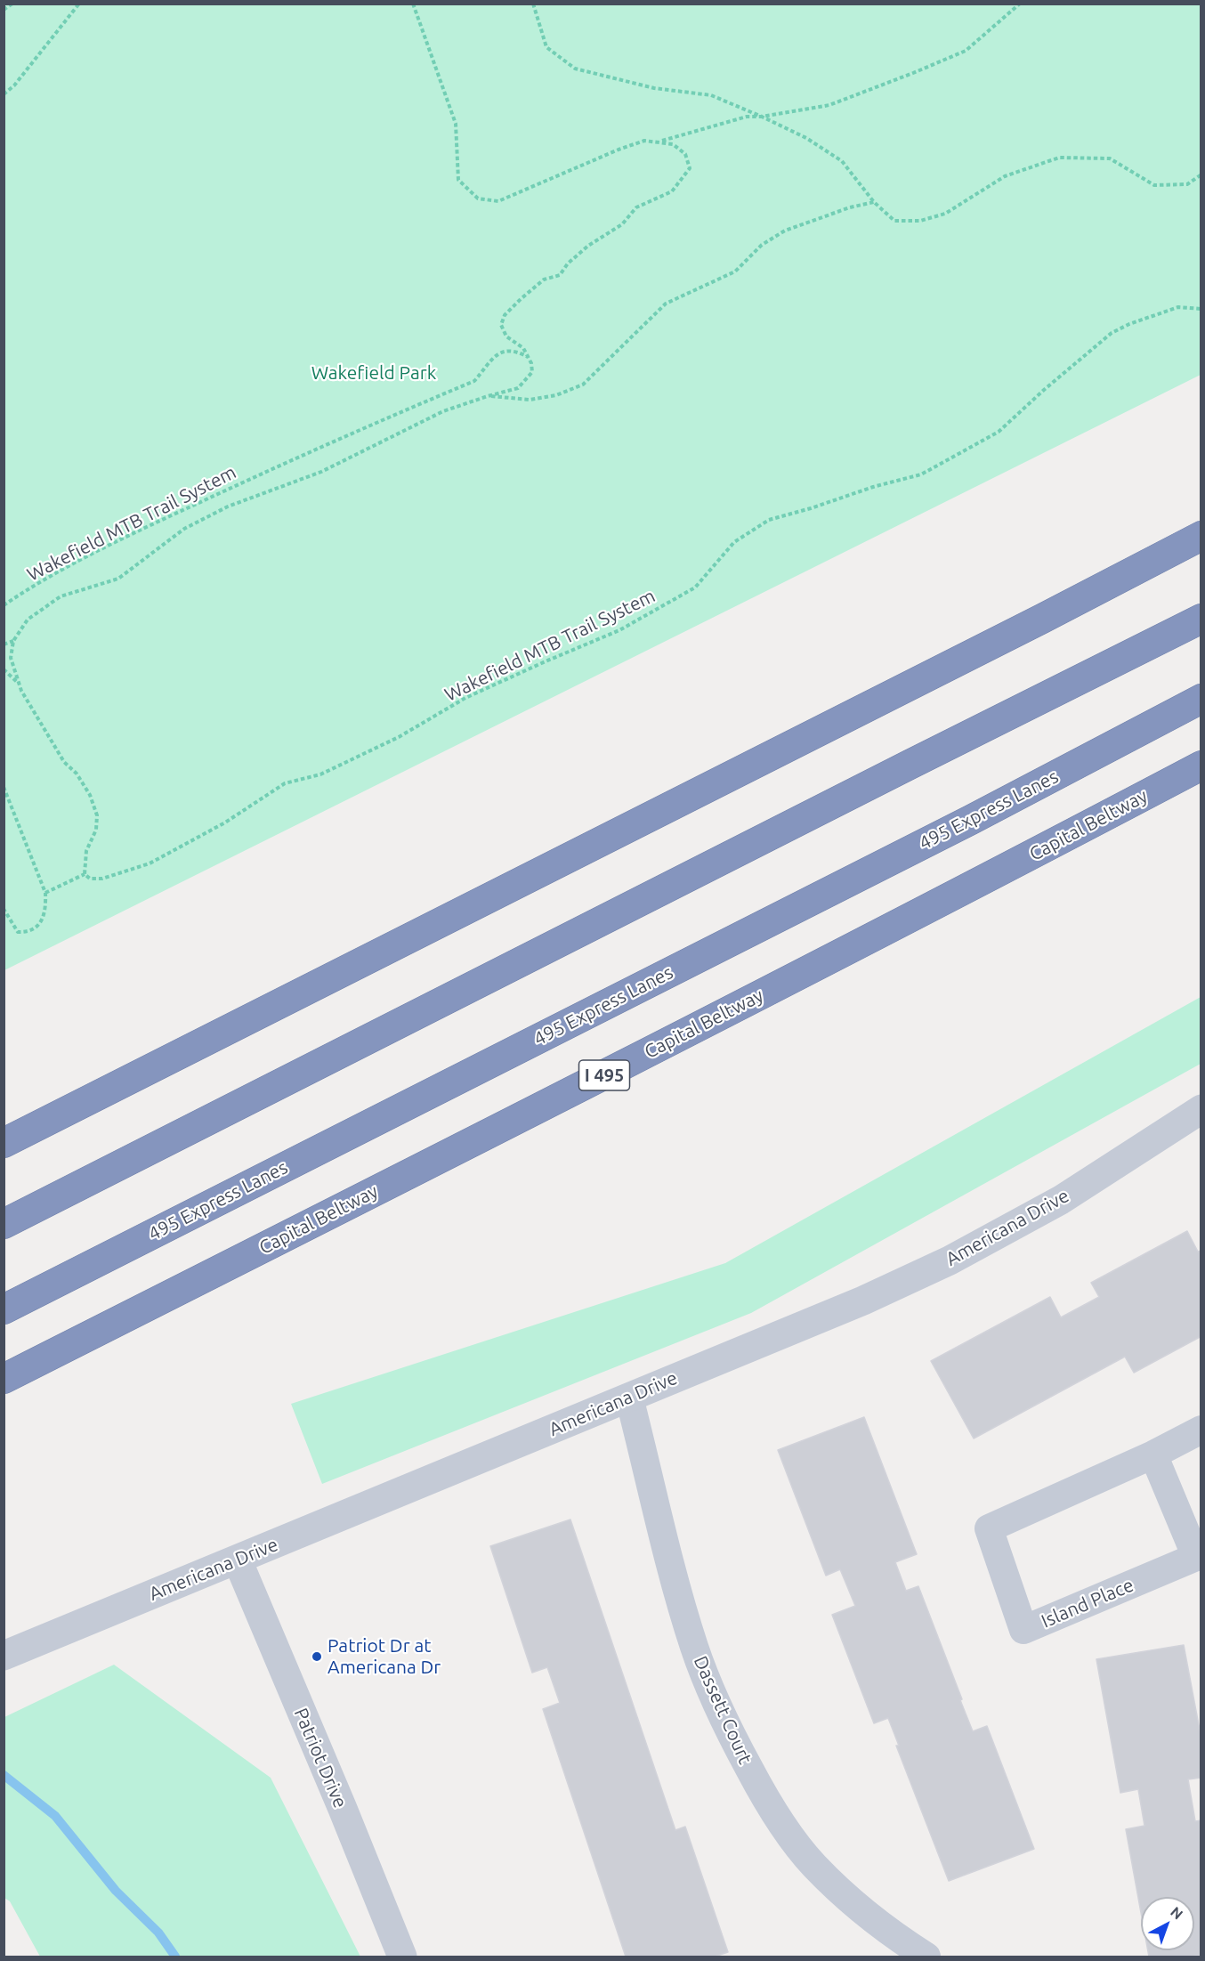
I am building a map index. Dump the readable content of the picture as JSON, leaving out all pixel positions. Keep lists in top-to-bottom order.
{
  "streets": {
    "highway": ["495 Express Lanes", "Capital Beltway", "I 495"],
    "street": [
      "Americana Drive",
      "Island Place",
      "Dassett Court",
      "Patriot Drive"
    ],
    "path": ["Wakefield MTB Trail System"]
  },
  "crossings": [
    ["Americana Drive", "Dassett Court"],
    ["Americana Drive", "Patriot Drive"]
  ],
  "parks": ["Wakefield Park"],
  "places": ["Patriot Dr at Americana Dr"],
  "north": "top right"
}
